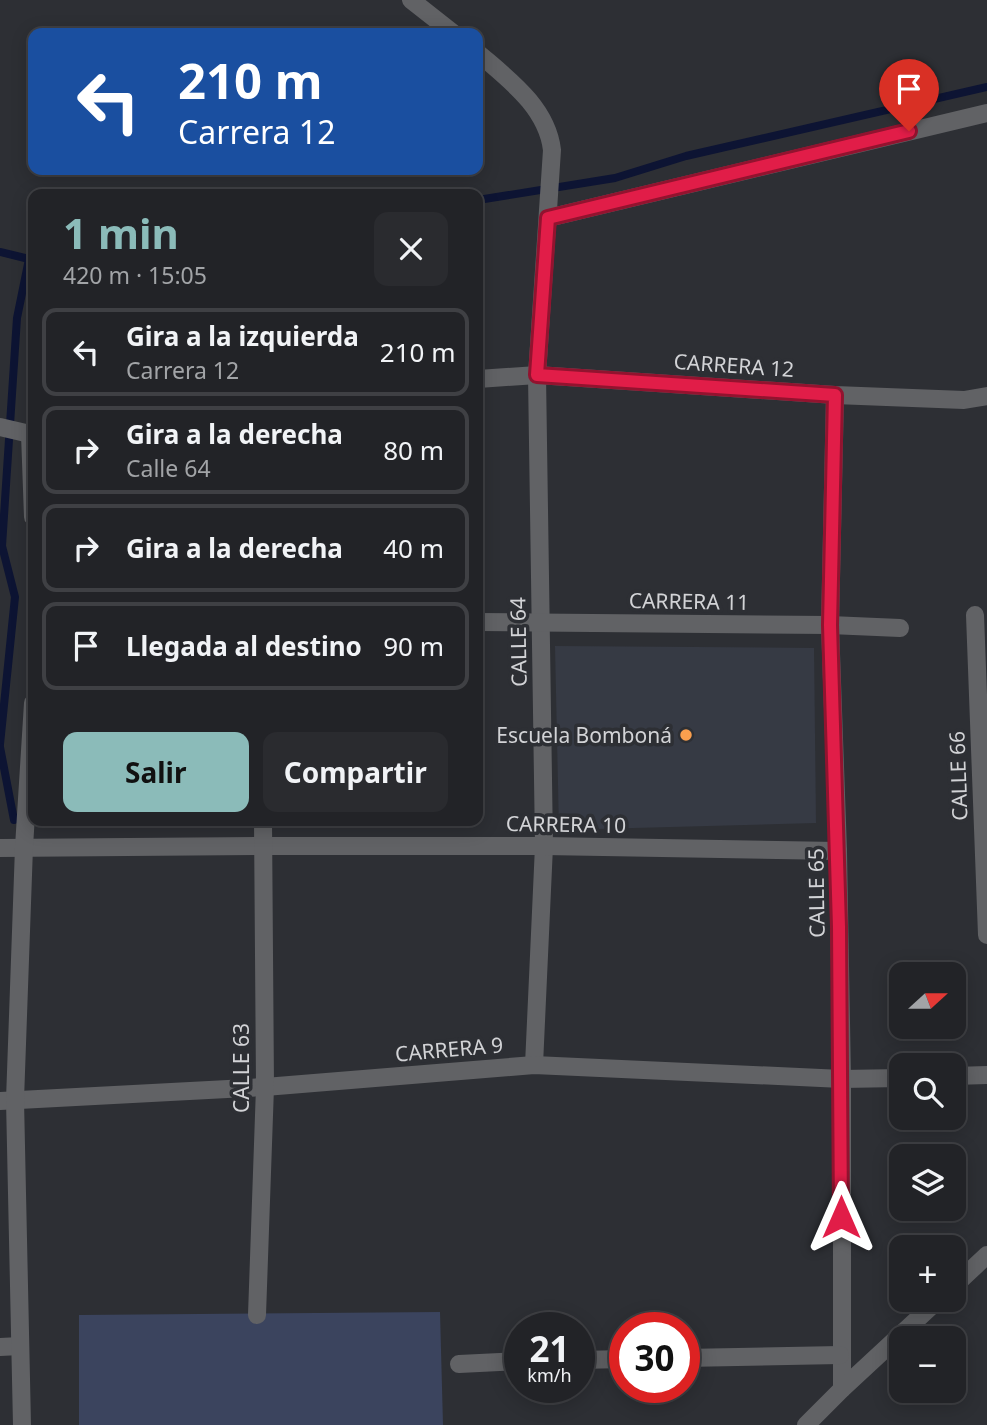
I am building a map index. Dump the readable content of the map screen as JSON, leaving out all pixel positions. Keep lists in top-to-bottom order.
{
  "streets": {
    "street": [
      "CARRERA 12",
      "CARRERA 11",
      "CALLE 64",
      "CALLE 66",
      "CARRERA 10",
      "CALLE 65",
      "CARRERA 9",
      "CALLE 63"
    ]
  },
  "crossings": [
    ["CARRERA 12", "CALLE 64"],
    ["CARRERA 12", "CALLE 65"],
    ["CARRERA 11", "CALLE 64"],
    ["CARRERA 11", "CALLE 65"],
    ["CALLE 64", "CARRERA 10"],
    ["CALLE 64", "CARRERA 9"],
    ["CARRERA 10", "CALLE 65"],
    ["CARRERA 10", "CALLE 63"],
    ["CALLE 65", "CARRERA 9"],
    ["CARRERA 9", "CALLE 63"]
  ],
  "places": ["Escuela Bomboná"],
  "north": "right",
  "page": {
    "turn": ["210 m", "Carrera 12"],
    "heading": ["1 min", "420 m · 15:05"],
    "list": [
      {
        "name": "Gira a la izquierda",
        "note": "Carrera 12",
        "value": "210 m"
      },
      {
        "name": "Gira a la derecha",
        "note": "Calle 64",
        "value": "80 m"
      },
      {
        "name": "Gira a la derecha",
        "value": "40 m"
      },
      {
        "name": "Llegada al destino",
        "value": "90 m"
      }
    ],
    "buttons": ["Salir", "Compartir"],
    "map_buttons": ["+", "−"],
    "speed": "21 km/h",
    "limit": "30"
  }
}
